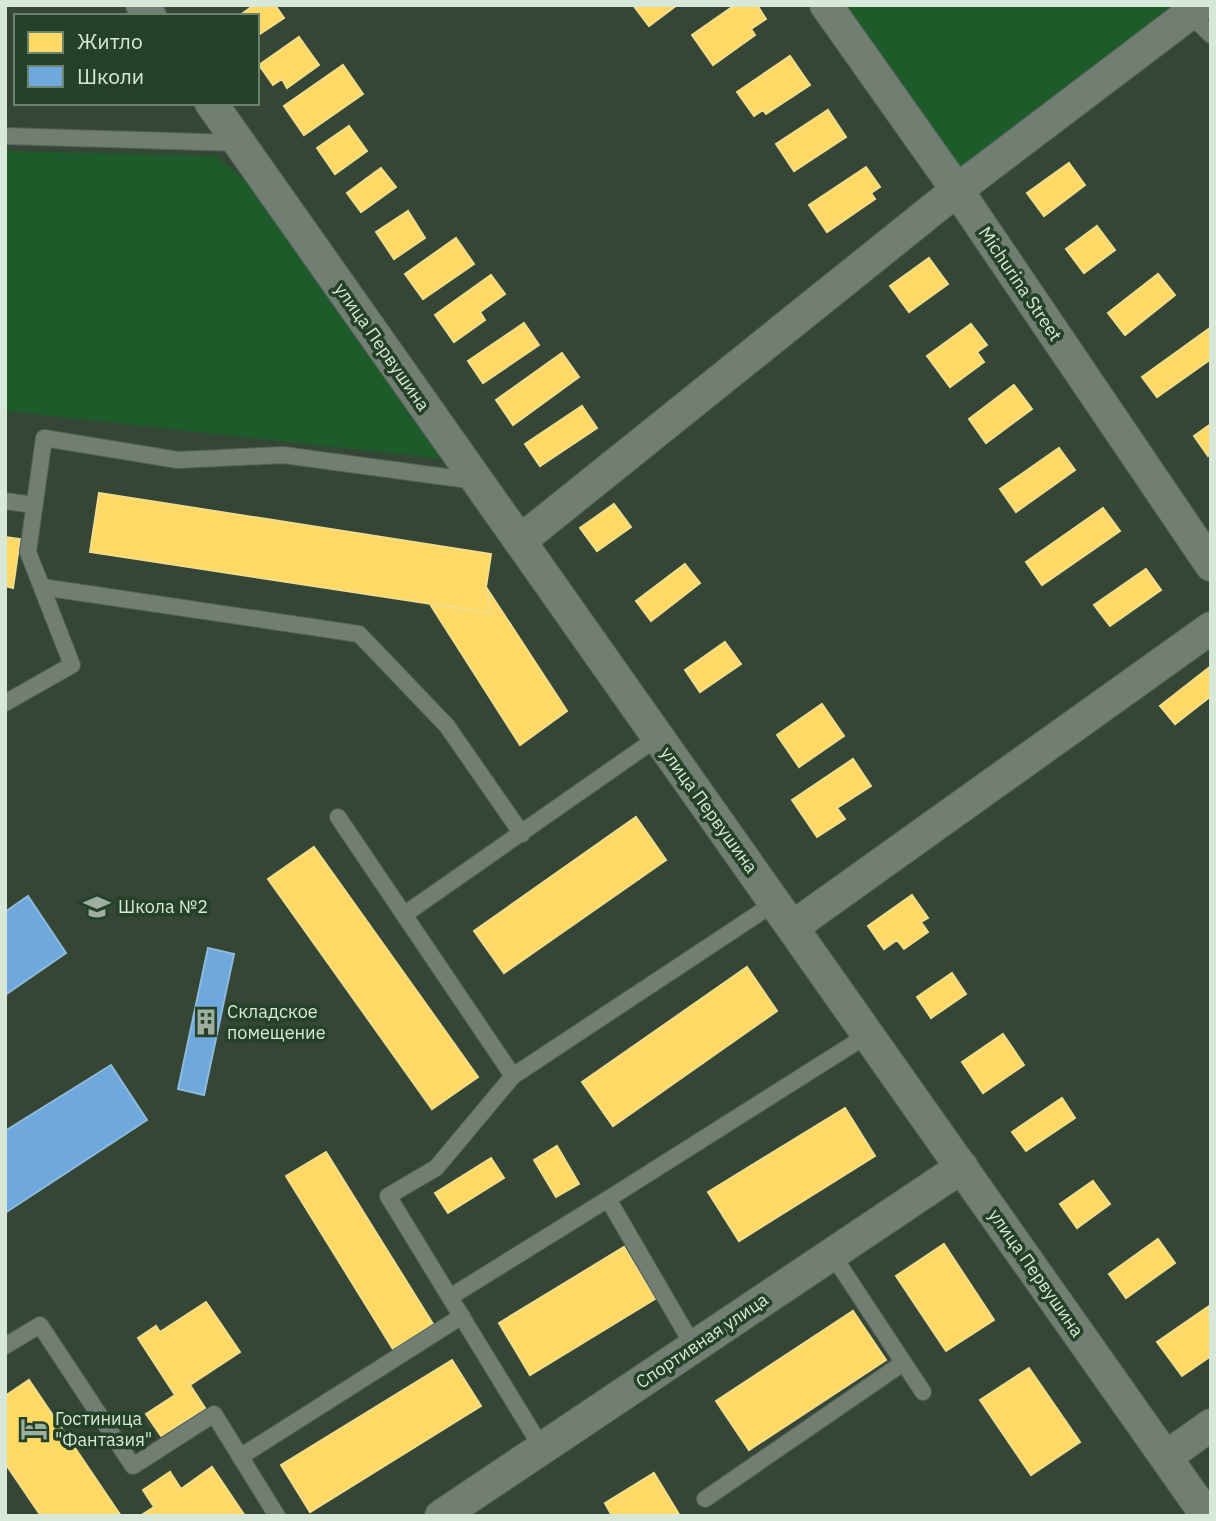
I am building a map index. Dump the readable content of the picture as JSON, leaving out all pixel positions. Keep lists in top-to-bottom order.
{
  "streets": {
    "street": ["Michurina Street", "улица Первушина", "Спортивная улица"]
  },
  "crossings": [
    ["улица Первушина", "Спортивная улица"]
  ],
  "places": {
    "school or university": ["Школа №2"],
    "building": ["Складское помещение"],
    "hotel": ["Гостиница \"Фантазия\""]
  },
  "legend": ["Житло", "Школи"]
}
